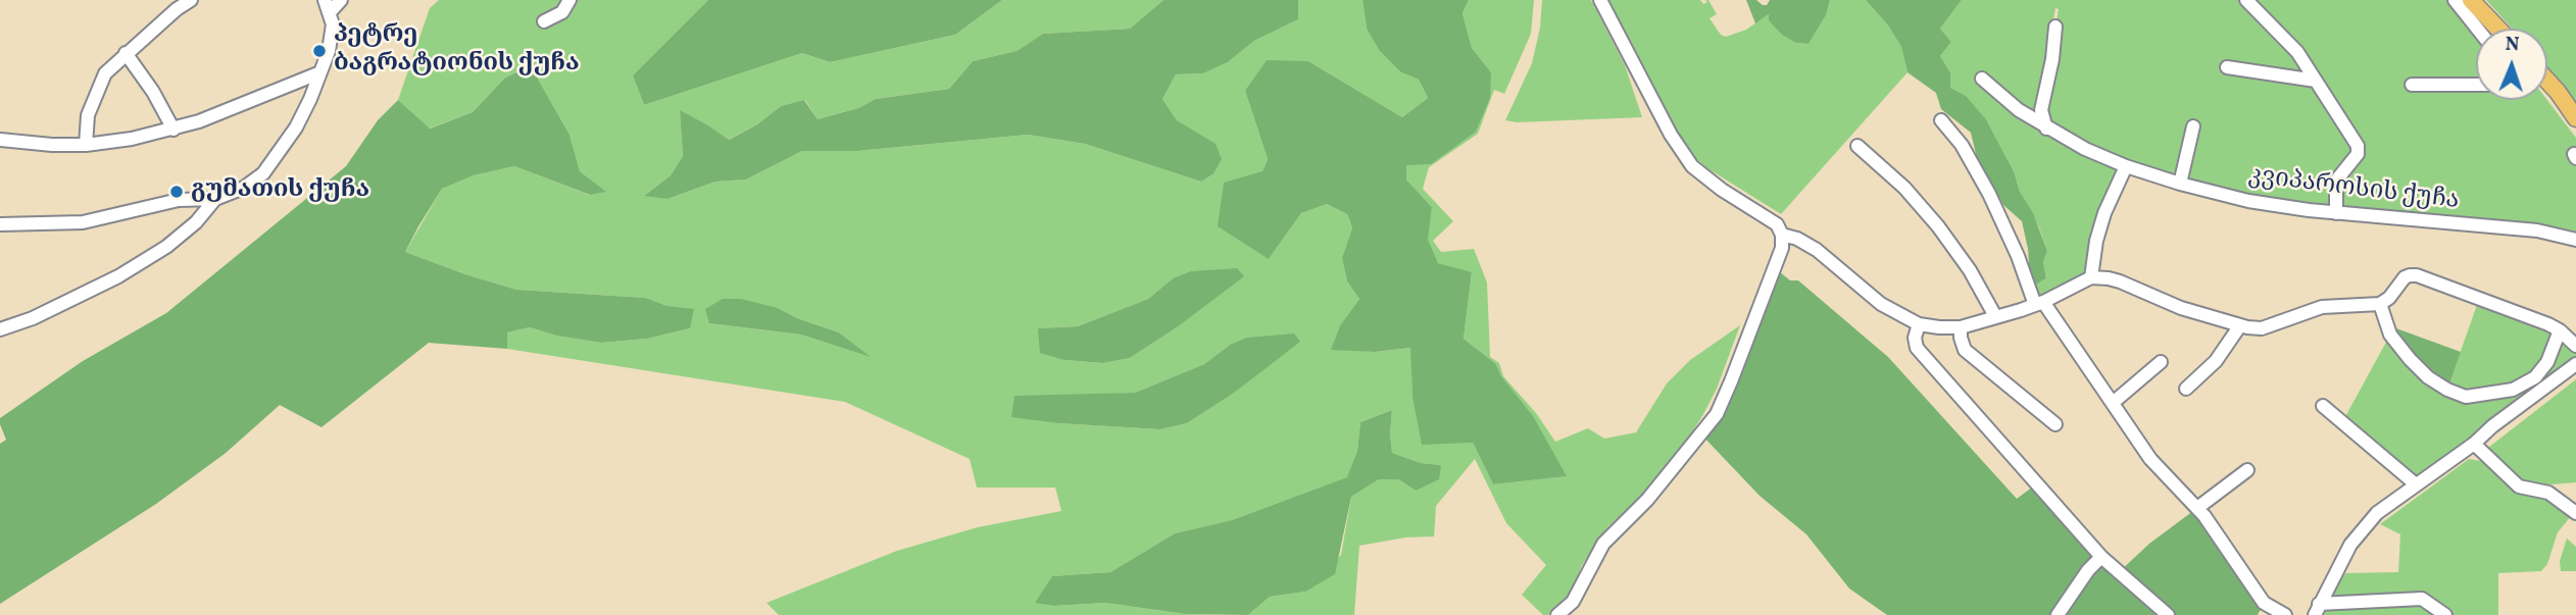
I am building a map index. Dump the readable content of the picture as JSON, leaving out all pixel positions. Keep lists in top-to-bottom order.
{
  "streets": {
    "street": ["კვიპაროსის ქუჩა"]
  },
  "places": ["პეტრე ბაგრატიონის ქუჩა", "გუმათის ქუჩა"],
  "north": "top"
}
